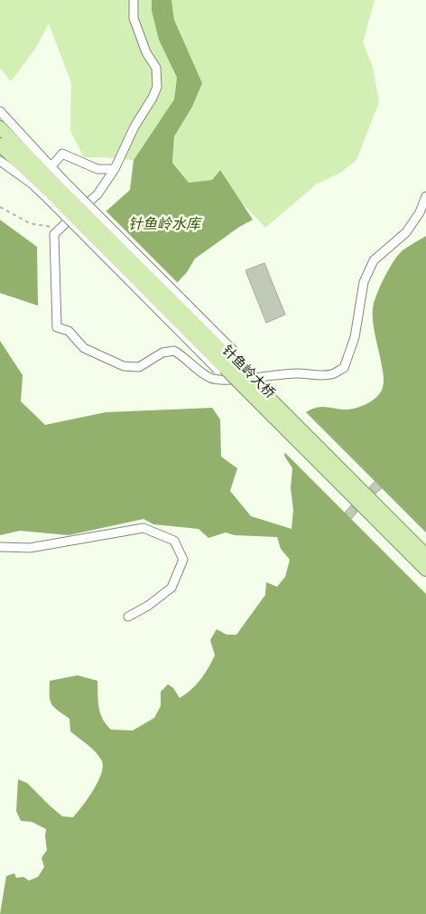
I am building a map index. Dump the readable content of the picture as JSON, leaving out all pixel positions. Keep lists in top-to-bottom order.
{
  "streets": {
    "main road": ["针鱼岭大桥"]
  },
  "water": ["针鱼岭水库"]
}
